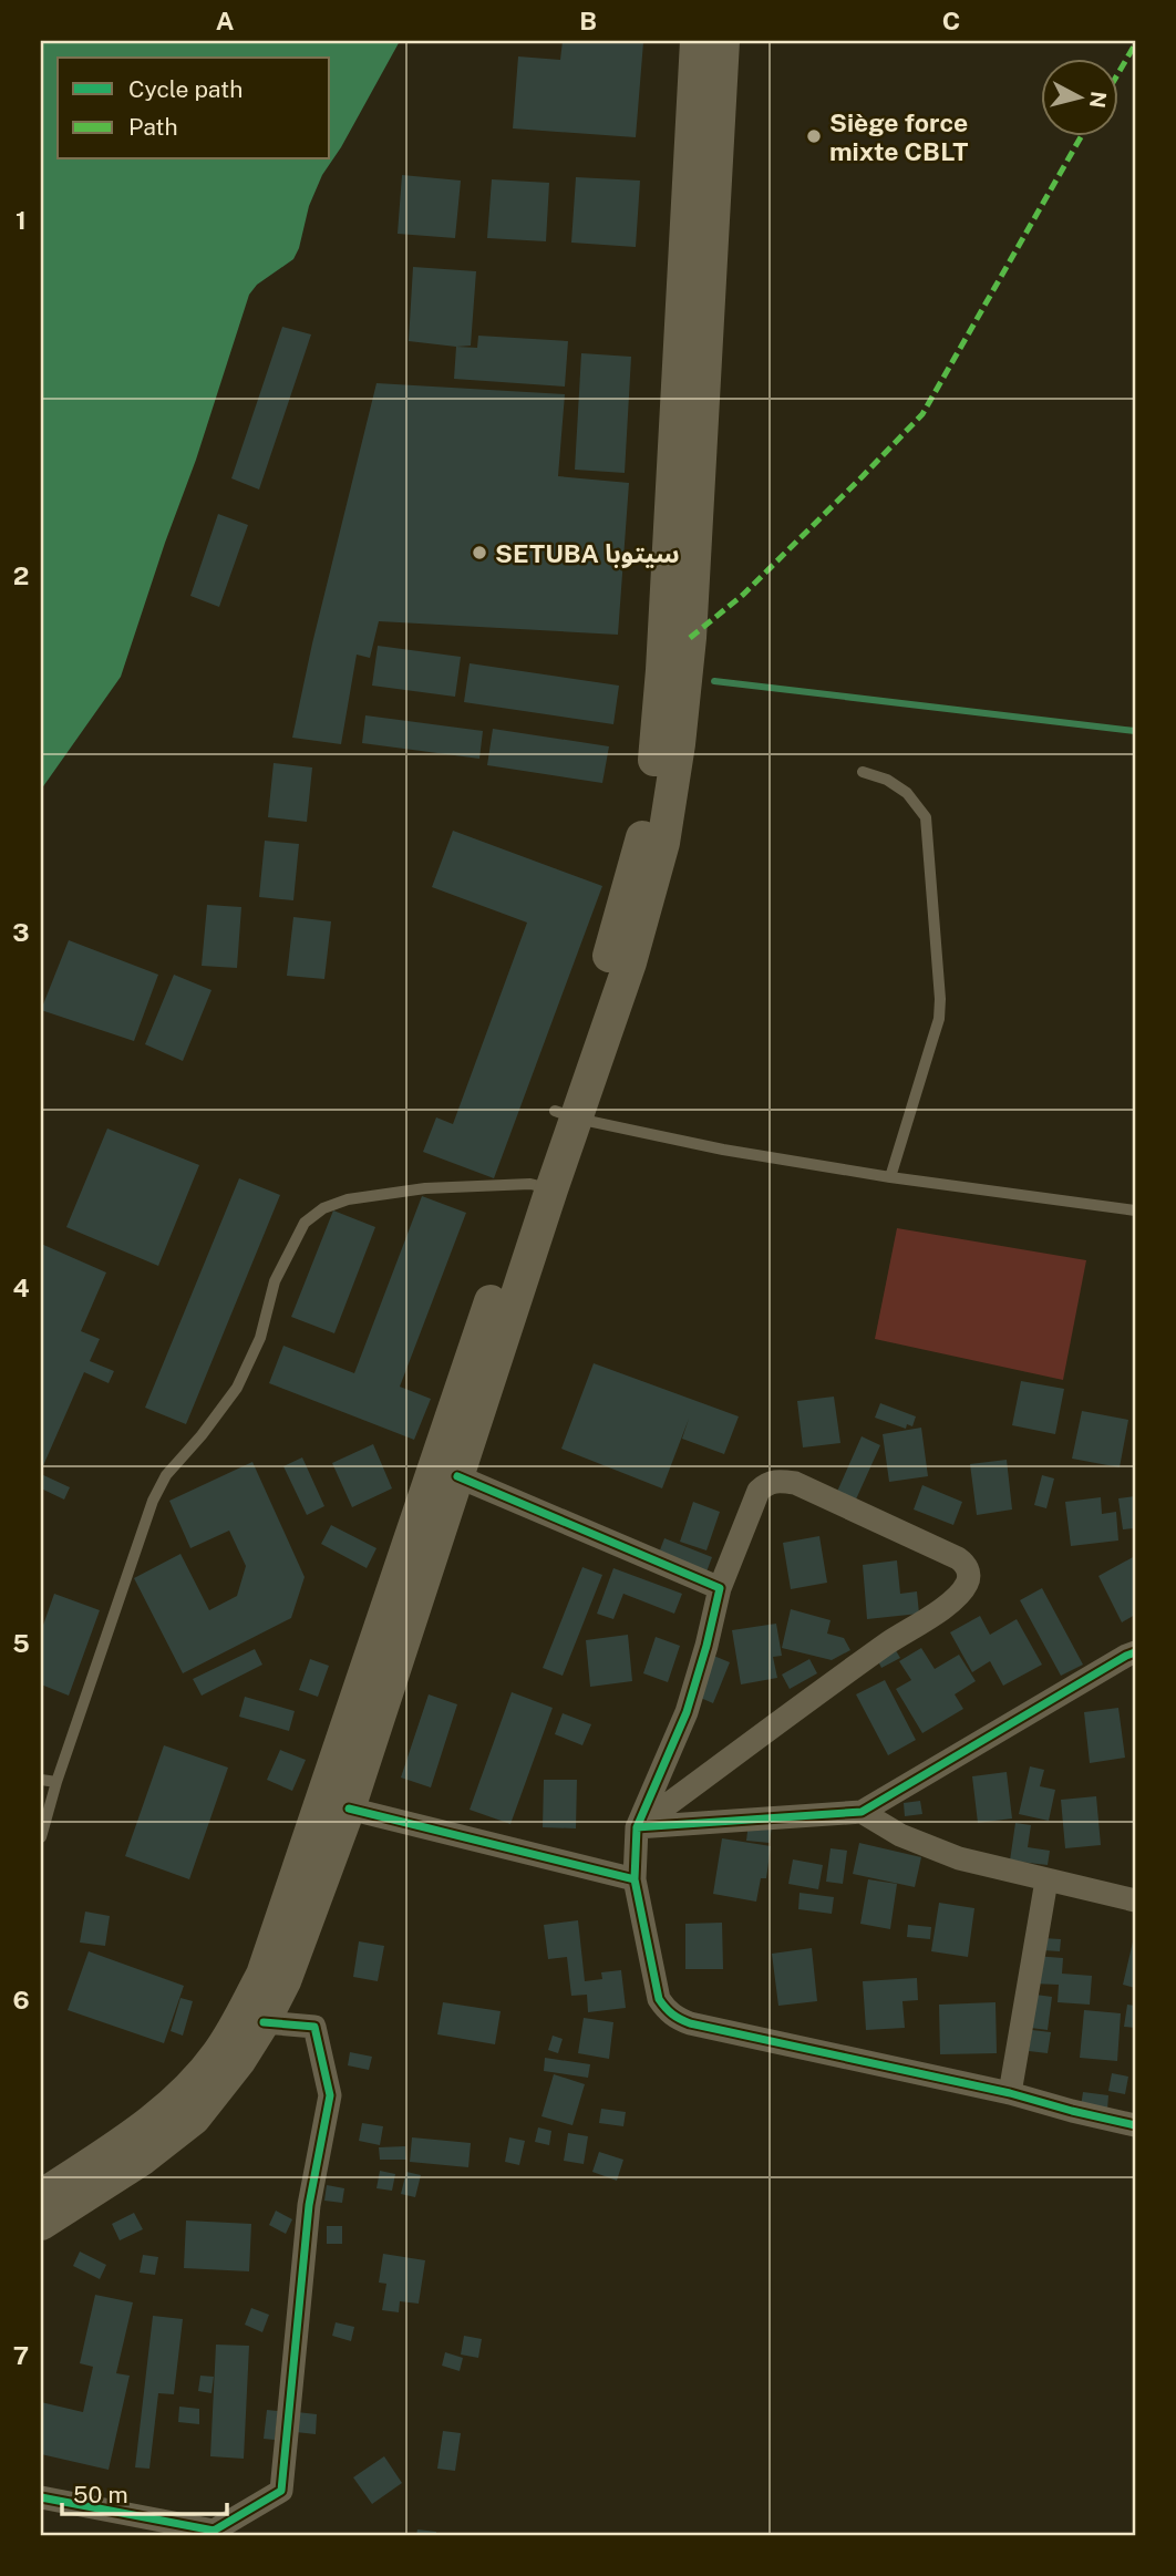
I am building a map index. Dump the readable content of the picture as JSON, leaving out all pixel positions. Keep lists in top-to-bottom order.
{
  "places": ["Siège force mixte CBLT", "SETUBA سيتوبا"],
  "legend": ["Cycle path", "Path"],
  "scale_bar": "50 m",
  "north": "right",
  "grid": {
    "columns": ["A", "B", "C"],
    "rows": [
      "1",
      "2",
      "3",
      "4",
      "5",
      "6",
      "7"
    ]
  }
}
